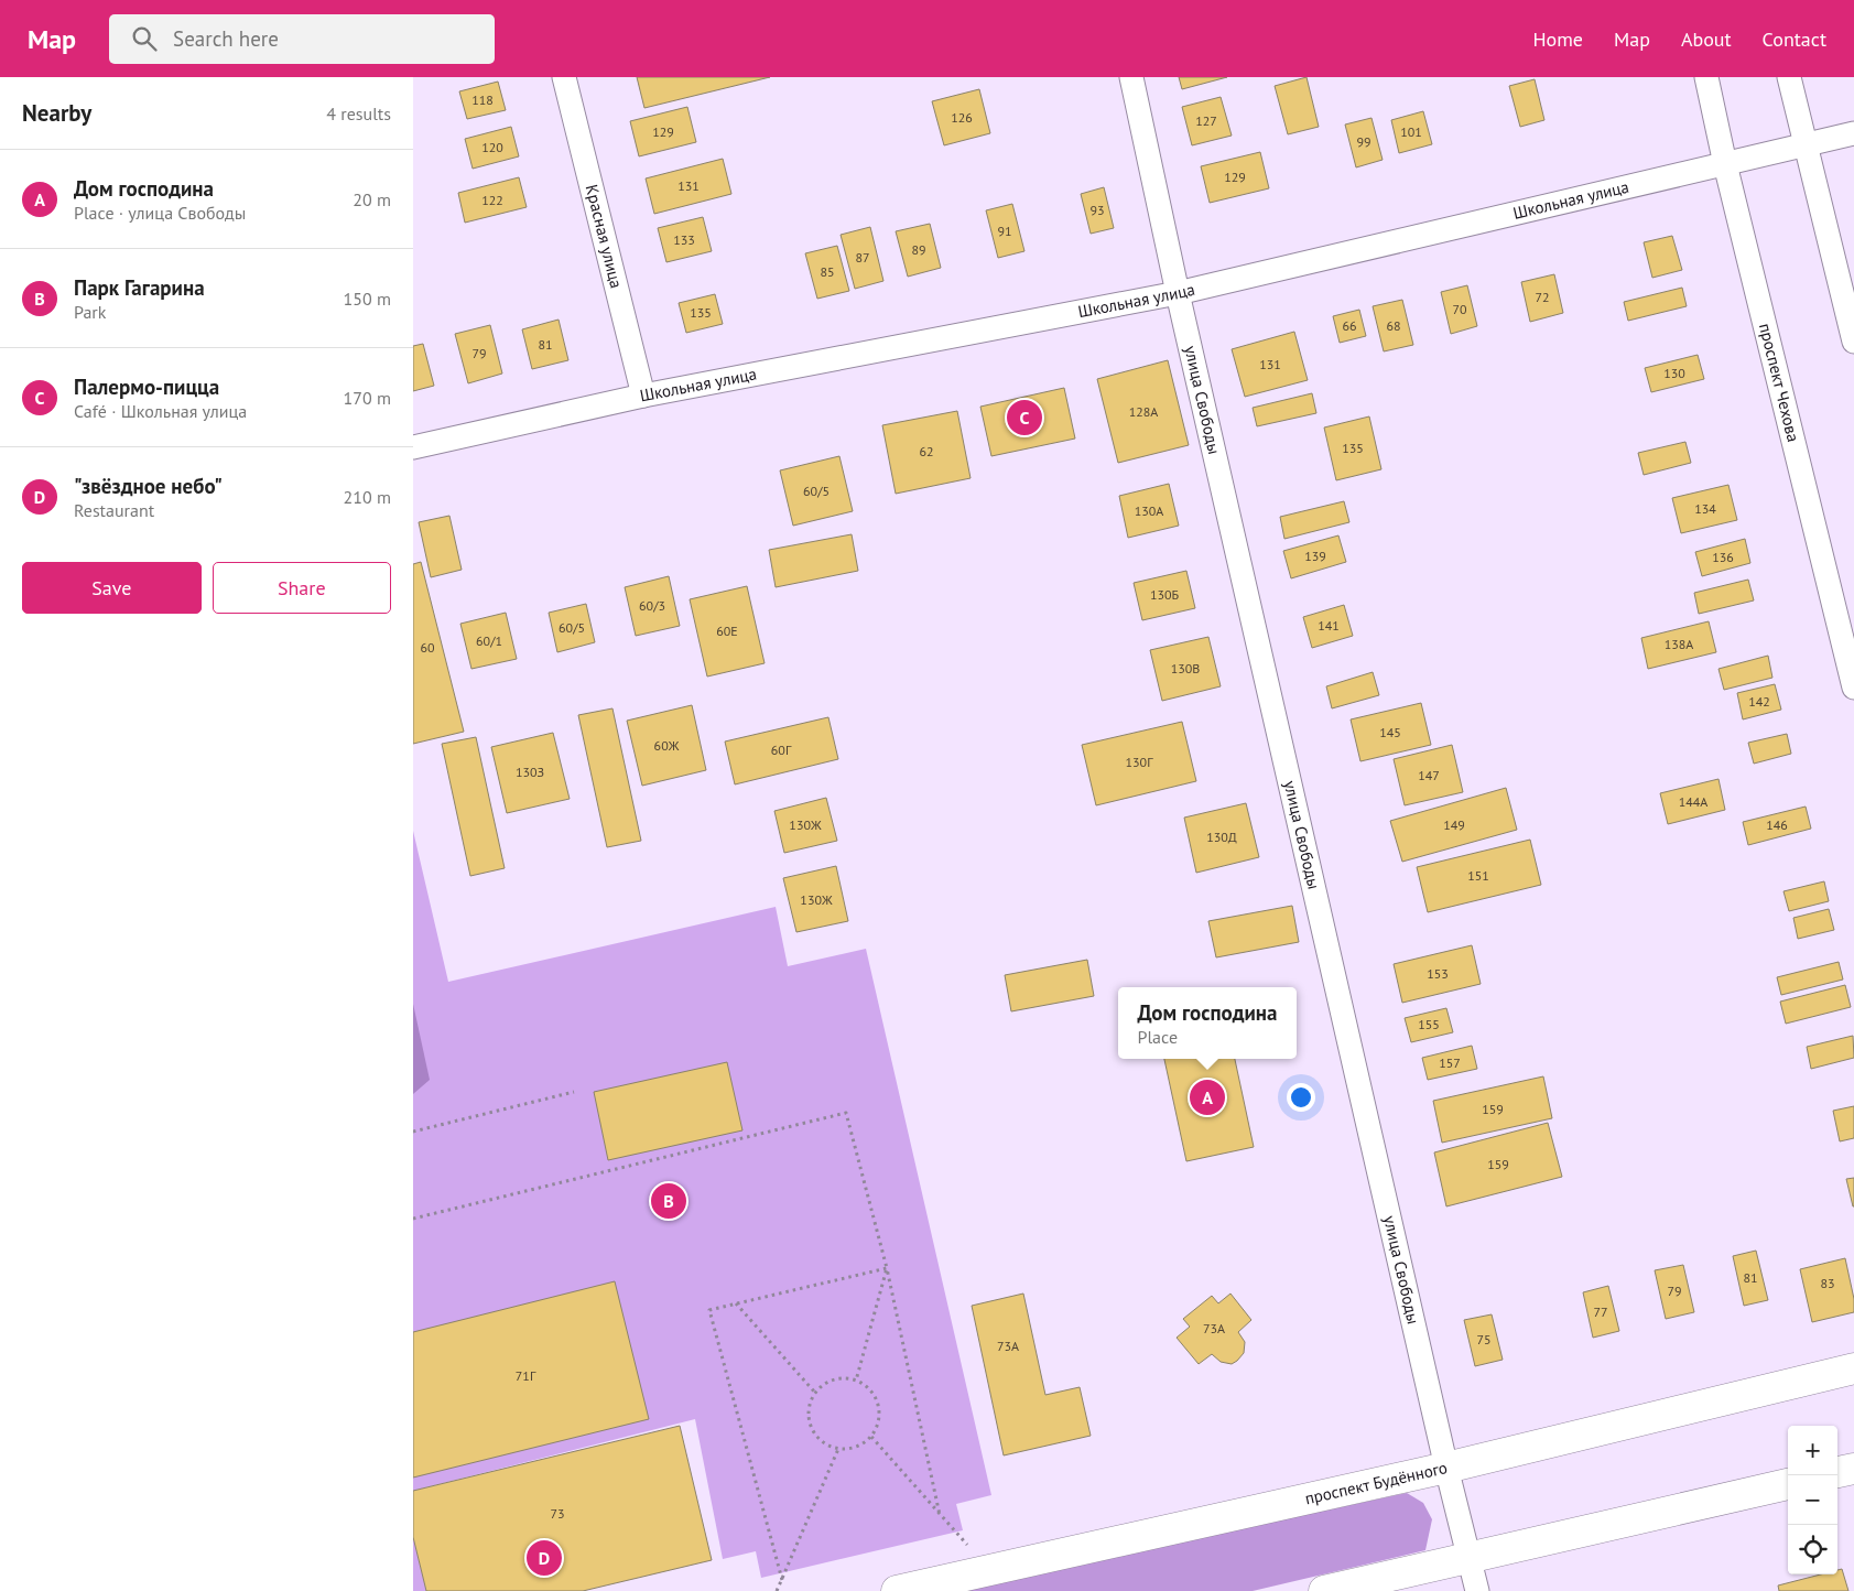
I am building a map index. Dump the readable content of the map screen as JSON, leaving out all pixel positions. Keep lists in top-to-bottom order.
{
  "streets": {
    "main road": ["проспект Будённого"],
    "street": [
      "Школьная улица",
      "Красная улица",
      "проспект Чехова",
      "улица Свободы"
    ]
  },
  "crossings": [
    ["Школьная улица", "Красная улица"],
    ["Школьная улица", "проспект Чехова"],
    ["Школьная улица", "улица Свободы"],
    ["улица Свободы", "проспект Будённого"]
  ],
  "house_numbers": [
    "118",
    "126",
    "127",
    "129",
    "101",
    "99",
    "120",
    "129",
    "131",
    "122",
    "93",
    "91",
    "133",
    "89",
    "87",
    "85",
    "72",
    "70",
    "135",
    "66",
    "68",
    "81",
    "79",
    "131",
    "130",
    "128А",
    "135",
    "62",
    "60/5",
    "134",
    "130А",
    "139",
    "136",
    "130Б",
    "60/3",
    "141",
    "60/5",
    "60Е",
    "60/1",
    "138А",
    "60",
    "130В",
    "142",
    "145",
    "60Ж",
    "60Г",
    "130Г",
    "130З",
    "147",
    "144А",
    "130Ж",
    "149",
    "146",
    "130Д",
    "151",
    "130Ж",
    "153",
    "155",
    "157",
    "159",
    "159",
    "81",
    "83",
    "79",
    "77",
    "73А",
    "75",
    "73А",
    "71Г",
    "73"
  ],
  "page": {
    "header": "Map",
    "search": "Search here",
    "nav": [
      "Home",
      "Map",
      "About",
      "Contact"
    ],
    "heading": ["Nearby", "4 results"],
    "list": [
      {
        "mark": "A",
        "name": "Дом господина",
        "note": "Place · улица Свободы",
        "value": "20 m"
      },
      {
        "mark": "B",
        "name": "Парк Гагарина",
        "note": "Park",
        "value": "150 m"
      },
      {
        "mark": "C",
        "name": "Палермо-пицца",
        "note": "Café · Школьная улица",
        "value": "170 m"
      },
      {
        "mark": "D",
        "name": "\"звёздное небо\"",
        "note": "Restaurant",
        "value": "210 m"
      }
    ],
    "pins": [
      "C",
      "A",
      "B",
      "D"
    ],
    "buttons": ["Save", "Share"],
    "popup": ["Дом господина", "Place"],
    "map_buttons": ["+", "−"]
  }
}
